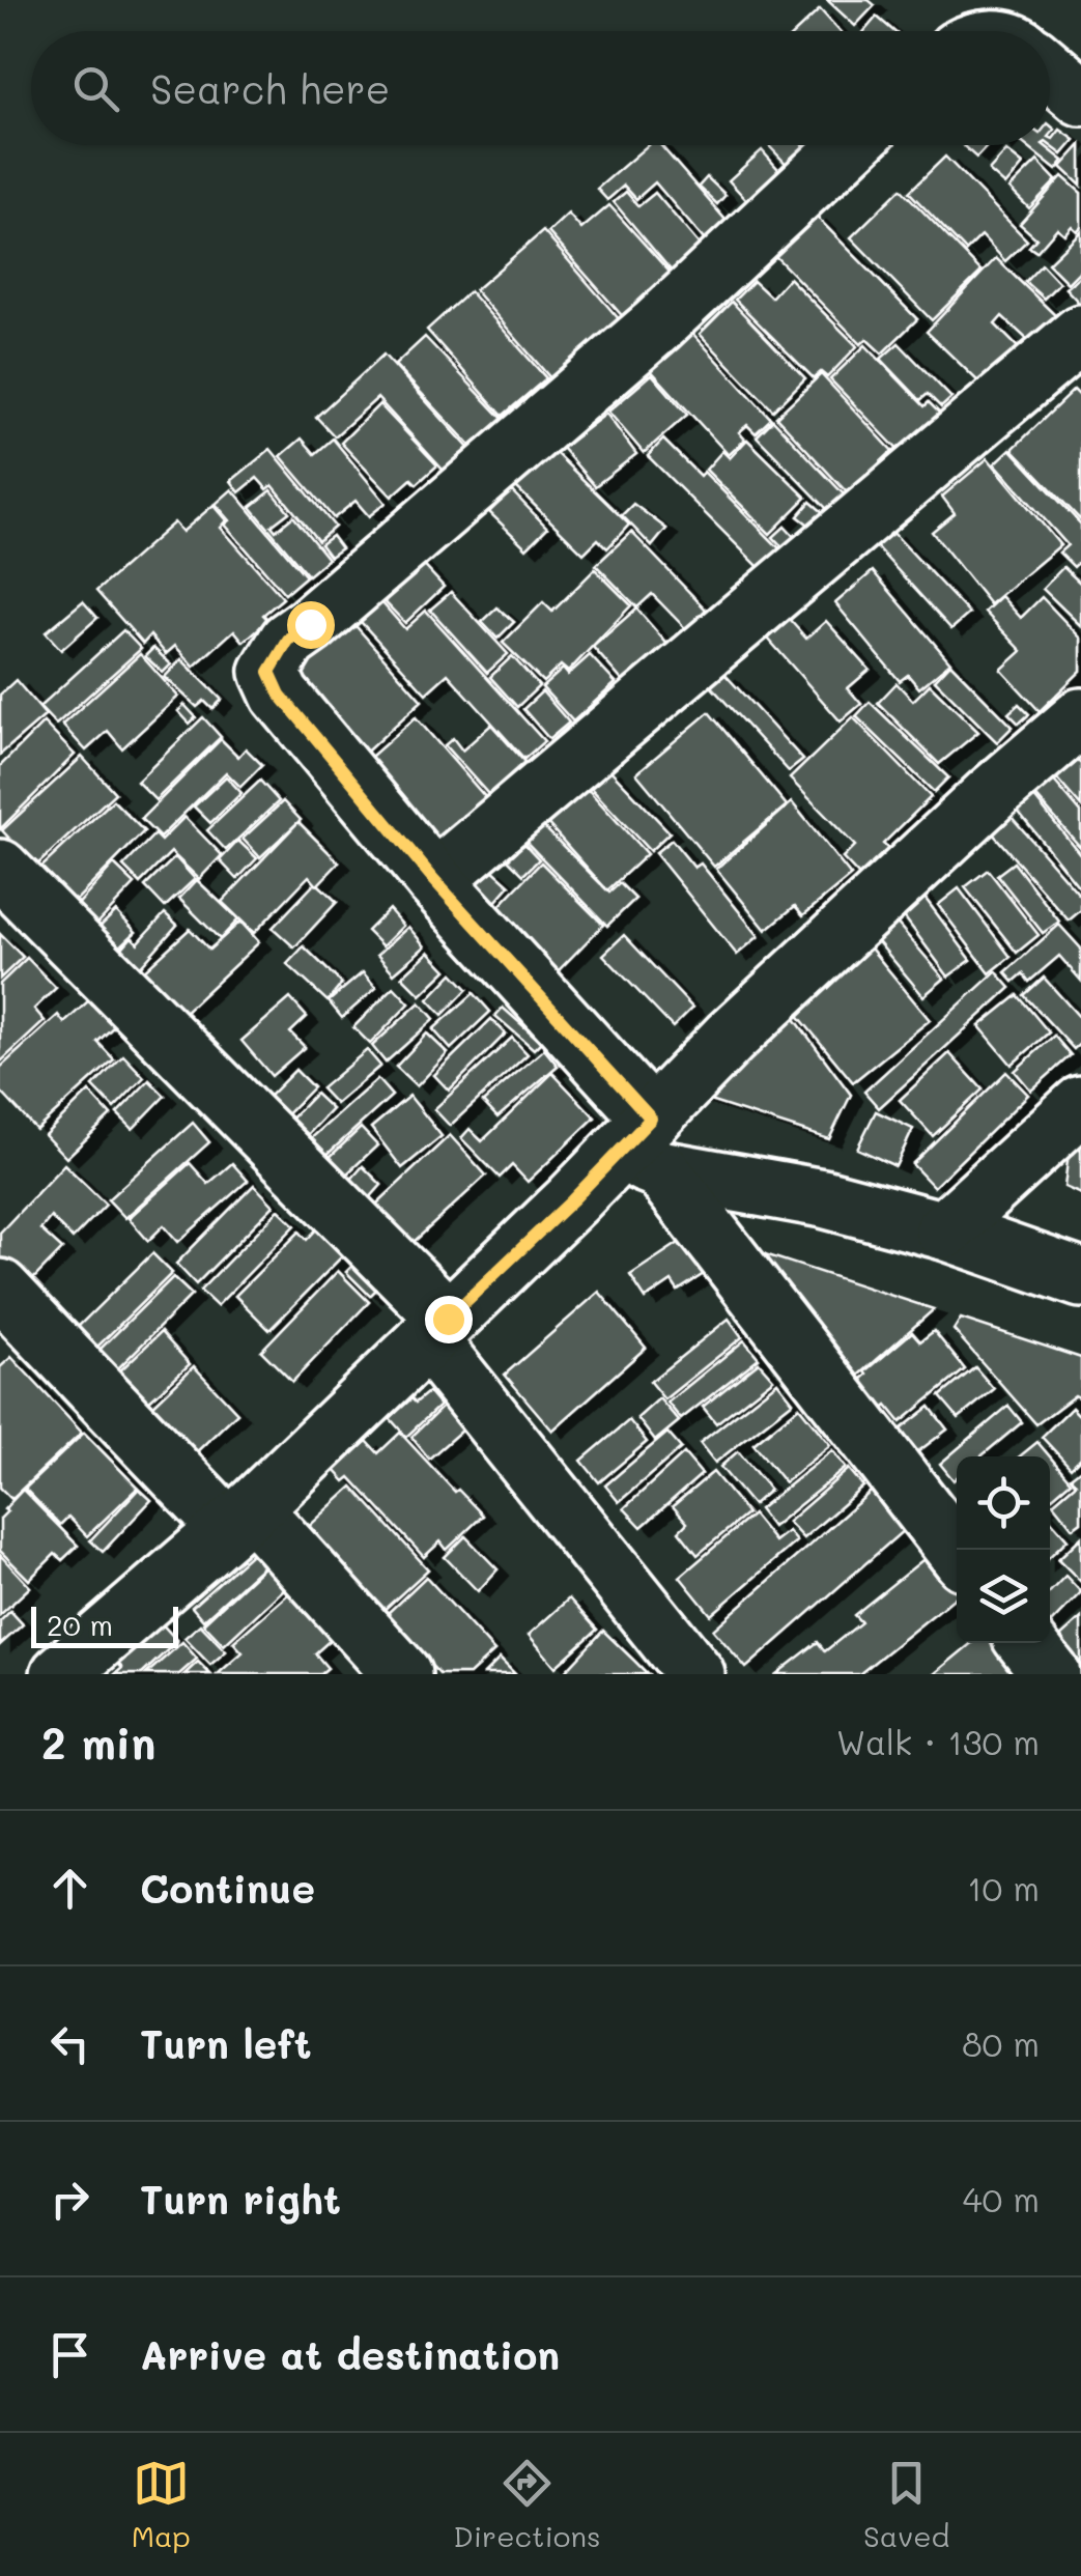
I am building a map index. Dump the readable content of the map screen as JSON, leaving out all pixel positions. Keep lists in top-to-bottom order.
{
  "scale_bar": "20 m",
  "page": {
    "search": "Search here",
    "scale": "20 m",
    "heading": ["2 min", "Walk · 130 m"],
    "list": [
      ["Continue", "10 m"],
      ["Turn left", "80 m"],
      ["Turn right", "40 m"],
      "Arrive at destination"
    ],
    "nav": ["Map", "Directions", "Saved"]
  }
}
